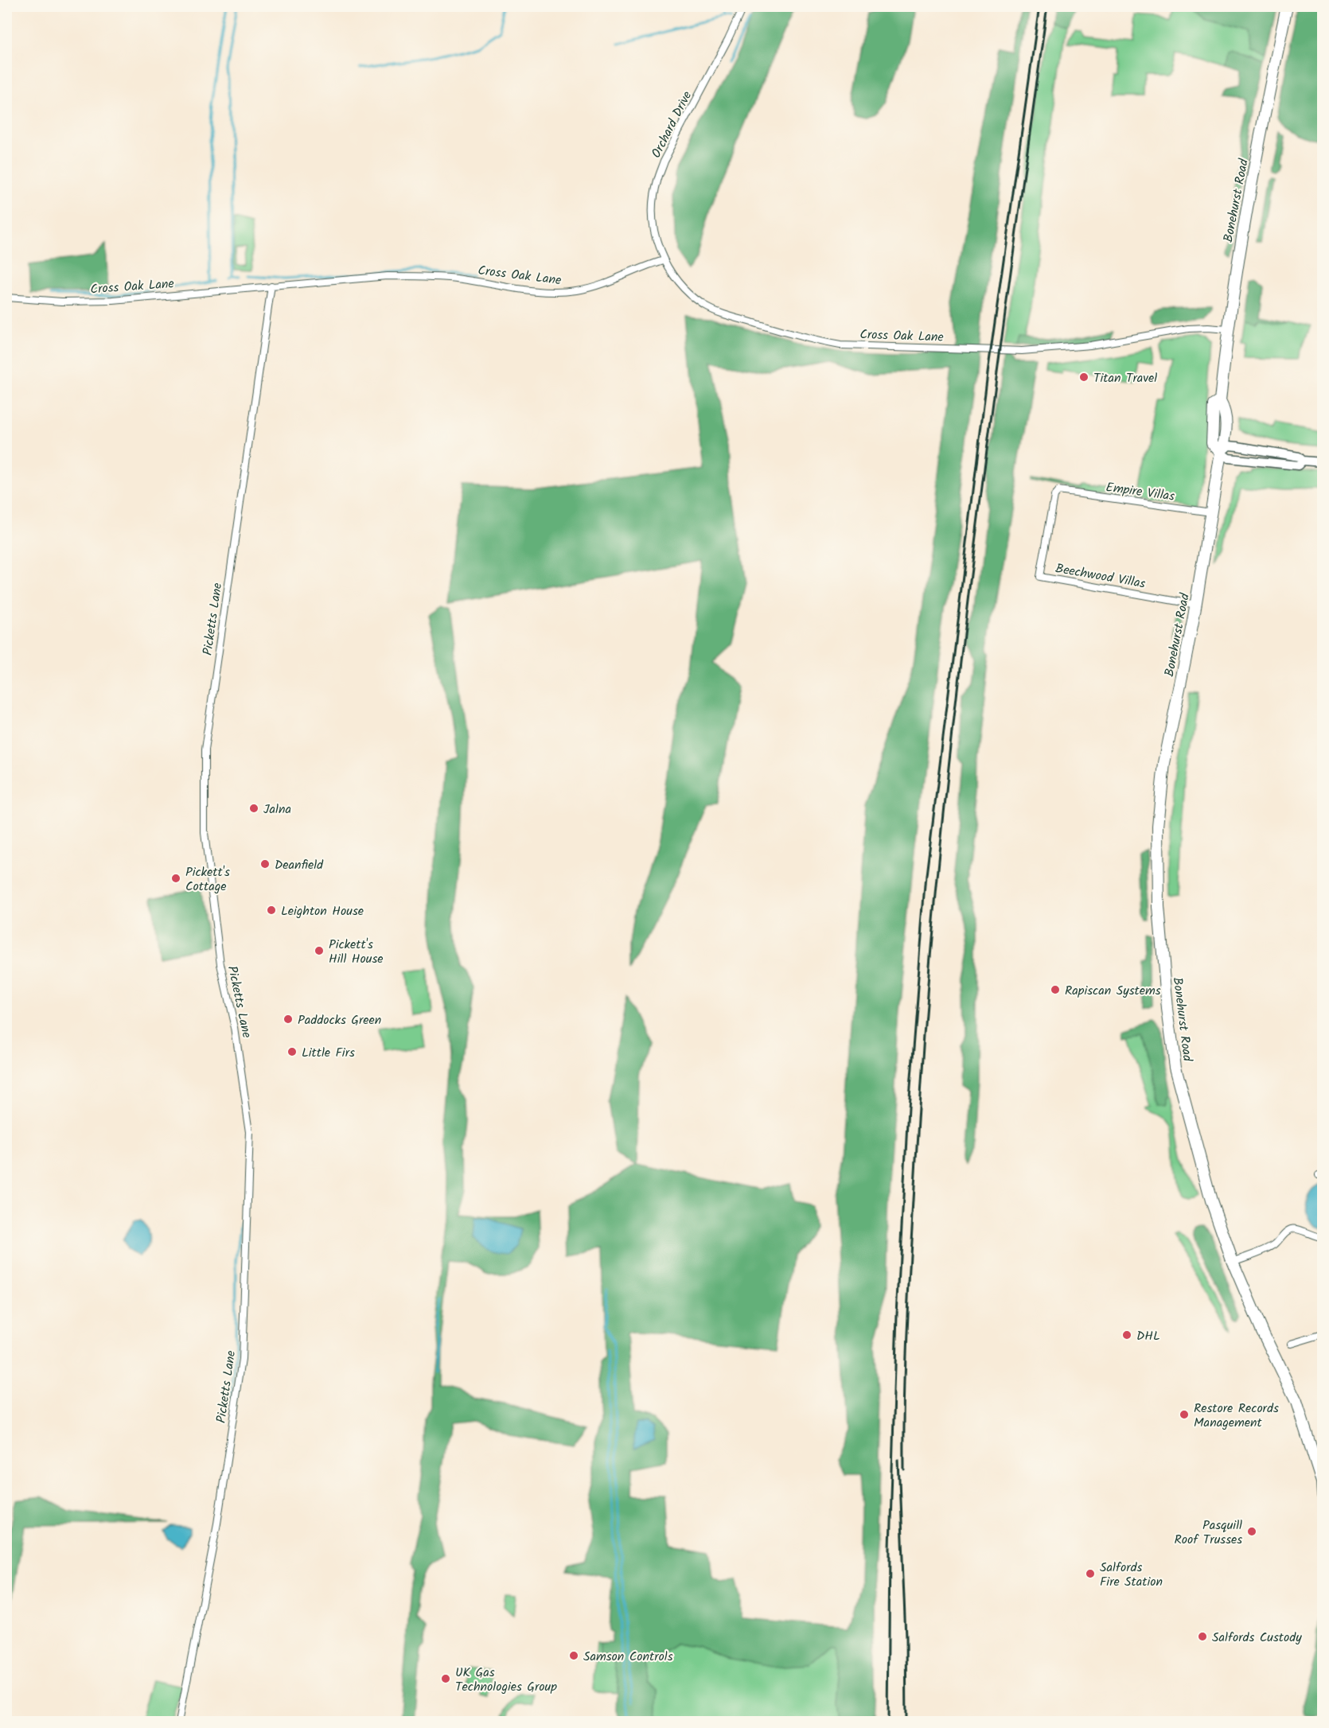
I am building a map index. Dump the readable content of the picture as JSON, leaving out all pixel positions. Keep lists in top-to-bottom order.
{
  "streets": {
    "main road": ["Bonehurst Road"],
    "street": [
      "Orchard Drive",
      "Cross Oak Lane",
      "Empire Villas",
      "Beechwood Villas",
      "Picketts Lane"
    ]
  },
  "crossings": [
    ["Orchard Drive", "Cross Oak Lane"],
    ["Bonehurst Road", "Cross Oak Lane"],
    ["Bonehurst Road", "Empire Villas"],
    ["Bonehurst Road", "Beechwood Villas"],
    ["Cross Oak Lane", "Picketts Lane"],
    ["Empire Villas", "Beechwood Villas"]
  ],
  "places": [
    "Titan Travel",
    "Jalna",
    "Deanfield",
    "Pickett's Cottage",
    "Leighton House",
    "Pickett's Hill House",
    "Rapiscan Systems",
    "Paddocks Green",
    "Little Firs",
    "DHL",
    "Restore Records Management",
    "Pasquill Roof Trusses",
    "Salfords Fire Station",
    "Salfords Custody",
    "Samson Controls",
    "UK Gas Technologies Group"
  ]
}
